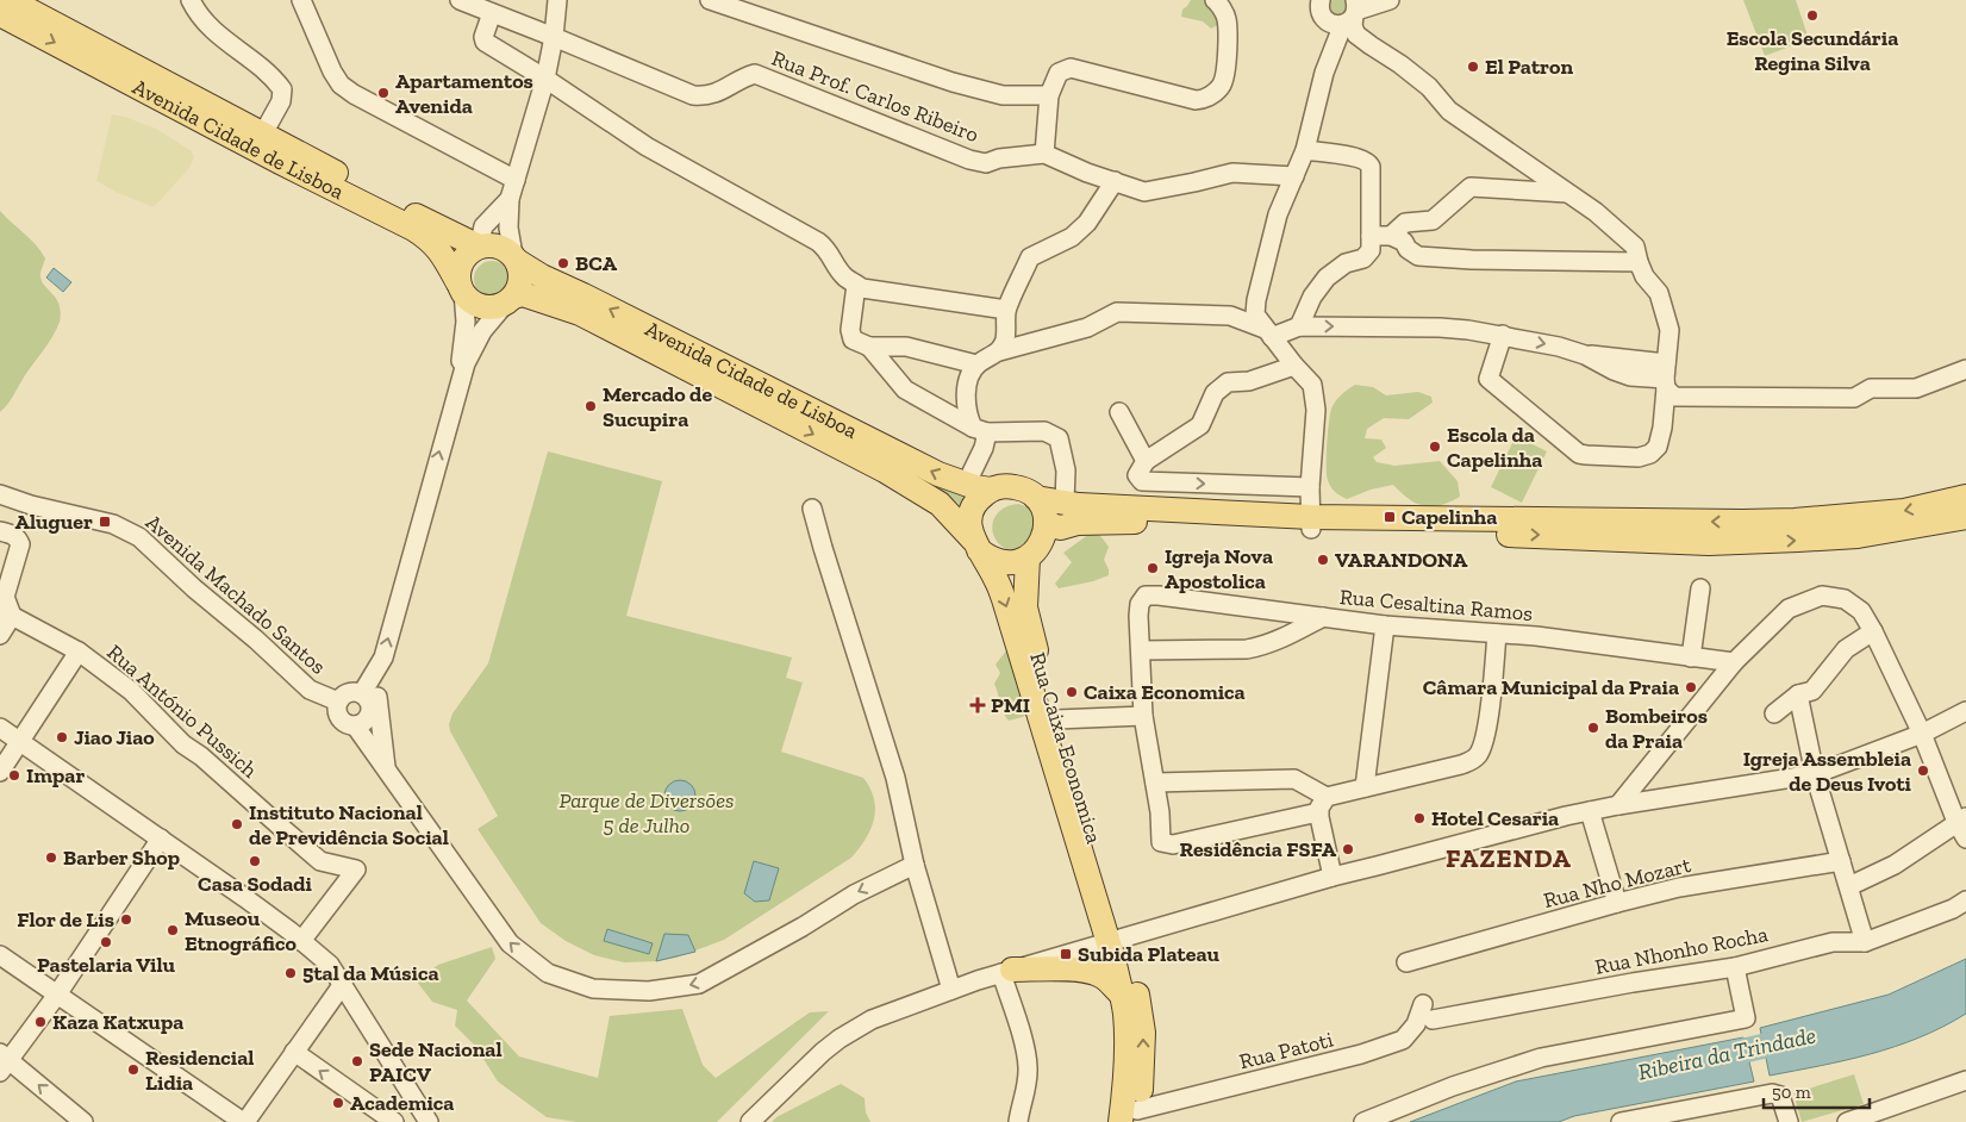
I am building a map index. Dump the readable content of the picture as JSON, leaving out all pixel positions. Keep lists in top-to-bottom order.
{
  "streets": {
    "main road": ["Avenida Cidade de Lisboa", "Rua Caixa Economica"],
    "street": [
      "Rua Prof. Carlos Ribeiro",
      "Avenida Machado Santos",
      "Rua Cesaltina Ramos",
      "Rua António Pussich",
      "Rua Nho Mozart",
      "Rua Nhonho Rocha",
      "Rua Patoti"
    ]
  },
  "crossings": [
    ["Avenida Cidade de Lisboa", "Rua Caixa Economica"],
    ["Rua Nhonho Rocha", "Rua Patoti"]
  ],
  "districts": ["FAZENDA"],
  "water": ["Ribeira da Trindade"],
  "parks": ["Parque de Diversões 5 de Julho"],
  "places": {
    "other": [
      "Escola Secundária Regina Silva",
      "El Patron",
      "Apartamentos Avenida",
      "BCA",
      "Mercado de Sucupira",
      "Escola da Capelinha",
      "VARANDONA",
      "Igreja Nova Apostolica",
      "Câmara Municipal da Praia",
      "Caixa Economica",
      "Bombeiros da Praia",
      "Jiao Jiao",
      "Igreja Assembleia de Deus Ivoti",
      "Impar",
      "Hotel Cesaria",
      "Instituto Nacional de Previdência Social",
      "Residência FSFA",
      "Barber Shop",
      "Casa Sodadi",
      "Flor de Lis",
      "Museou Etnográfico",
      "Pastelaria Vilu",
      "5tal da Música",
      "Kaza Katxupa",
      "Sede Nacional PAICV",
      "Residencial Lidia",
      "Academica"
    ],
    "transit": ["Capelinha", "Aluguer", "Subida Plateau"],
    "health": ["PMI"]
  },
  "scale_bar": "50 m"
}
